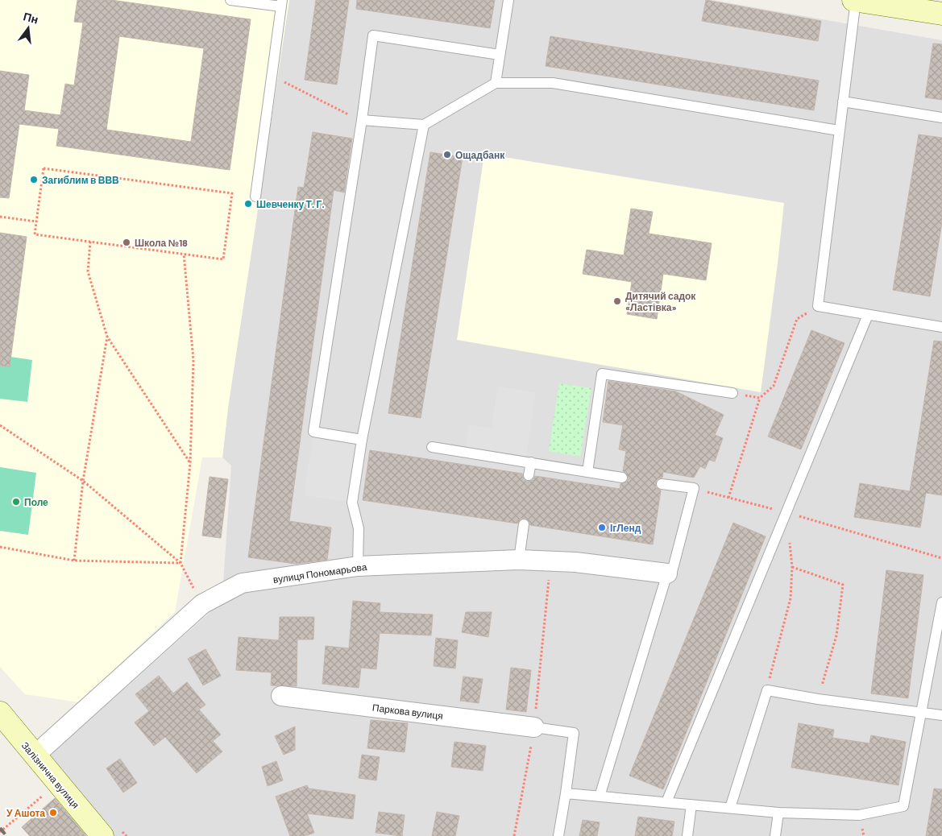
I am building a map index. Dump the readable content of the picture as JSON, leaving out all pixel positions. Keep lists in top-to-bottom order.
{
  "streets": {
    "street": ["вулиця Пономарьова", "Паркова вулиця", "Залізнична вулиця"]
  },
  "crossings": [
    ["вулиця Пономарьова", "Залізнична вулиця"]
  ],
  "places": [
    "Ощадбанк",
    "Загиблим в ВВВ",
    "Шевченку Т. Г.",
    "Школа №18",
    "Дитячий садок «Ластівка»",
    "Поле",
    "ІгЛенд",
    "У Ашота"
  ],
  "north": "top"
}
